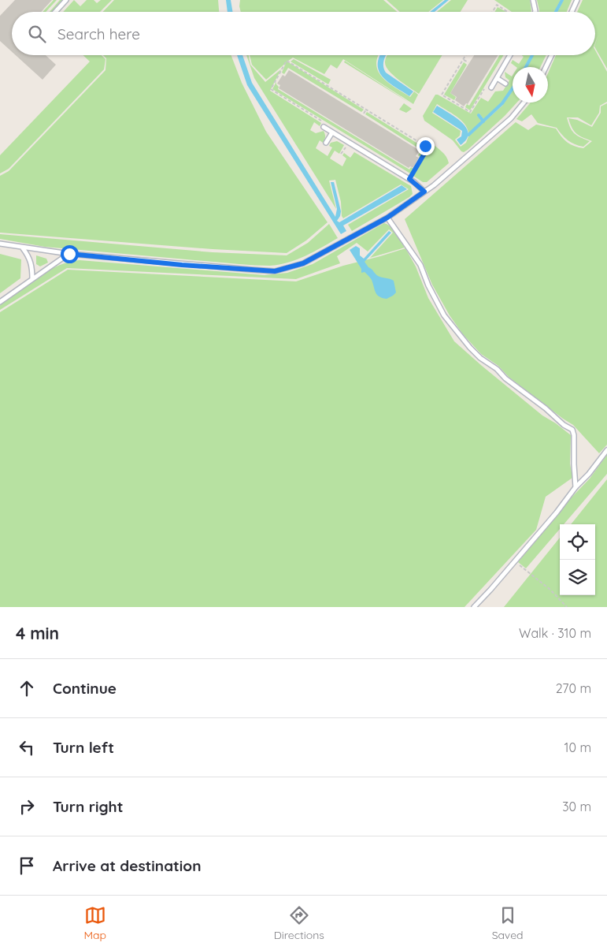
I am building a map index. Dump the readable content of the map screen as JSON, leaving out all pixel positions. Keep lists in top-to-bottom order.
{
  "north": "bottom",
  "page": {
    "search": "Search here",
    "heading": ["4 min", "Walk · 310 m"],
    "list": [
      ["Continue", "270 m"],
      ["Turn left", "10 m"],
      ["Turn right", "30 m"],
      "Arrive at destination"
    ],
    "nav": ["Map", "Directions", "Saved"]
  }
}
